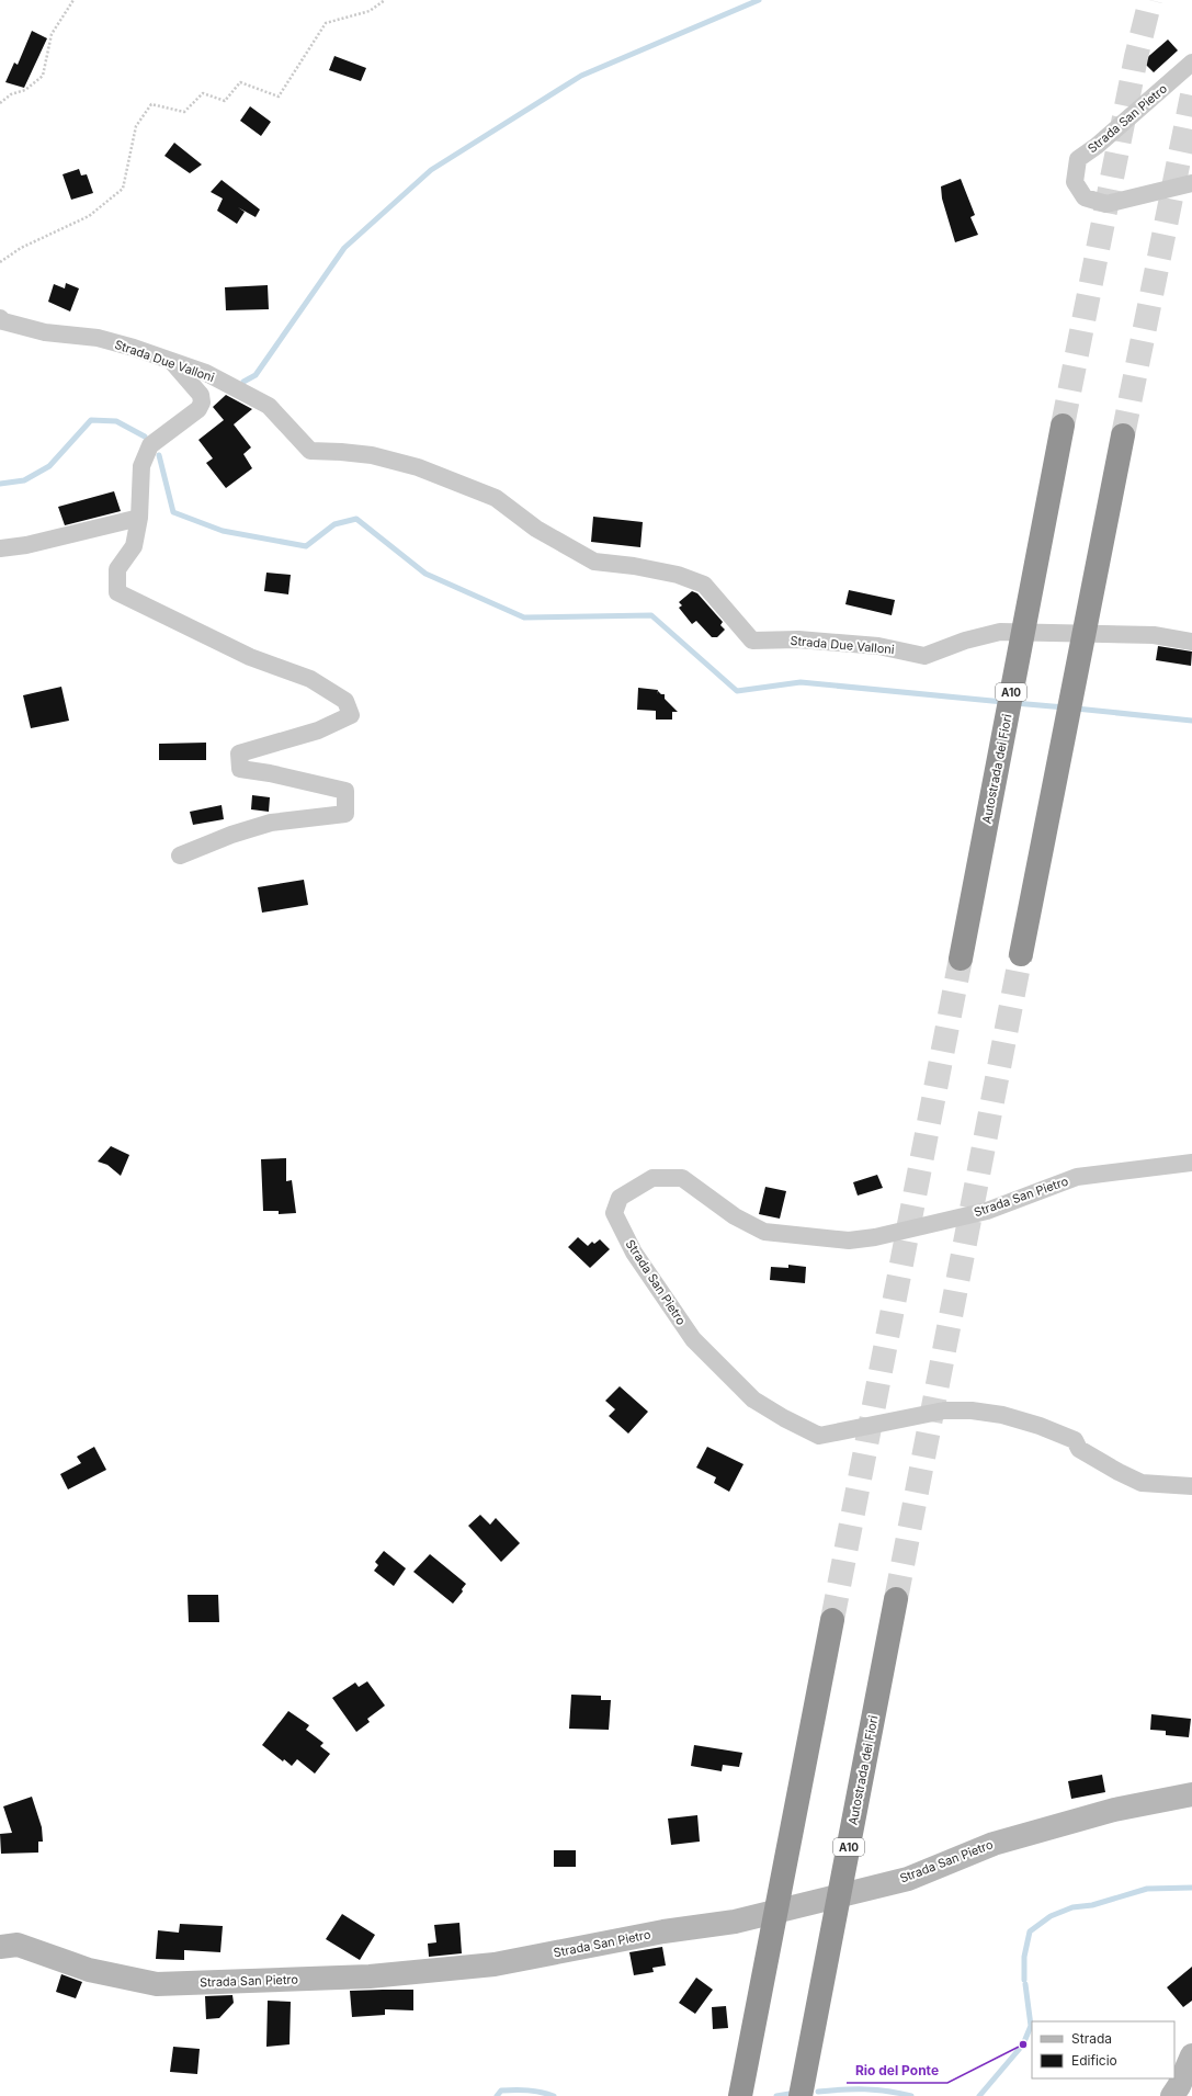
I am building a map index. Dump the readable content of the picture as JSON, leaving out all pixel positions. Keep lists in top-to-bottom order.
{
  "streets": {
    "highway": ["A10", "Autostrada dei Fiori"],
    "street": ["Strada San Pietro", "Strada Due Valloni"]
  },
  "places": ["Rio del Ponte"],
  "legend": ["Strada", "Edificio"]
}
